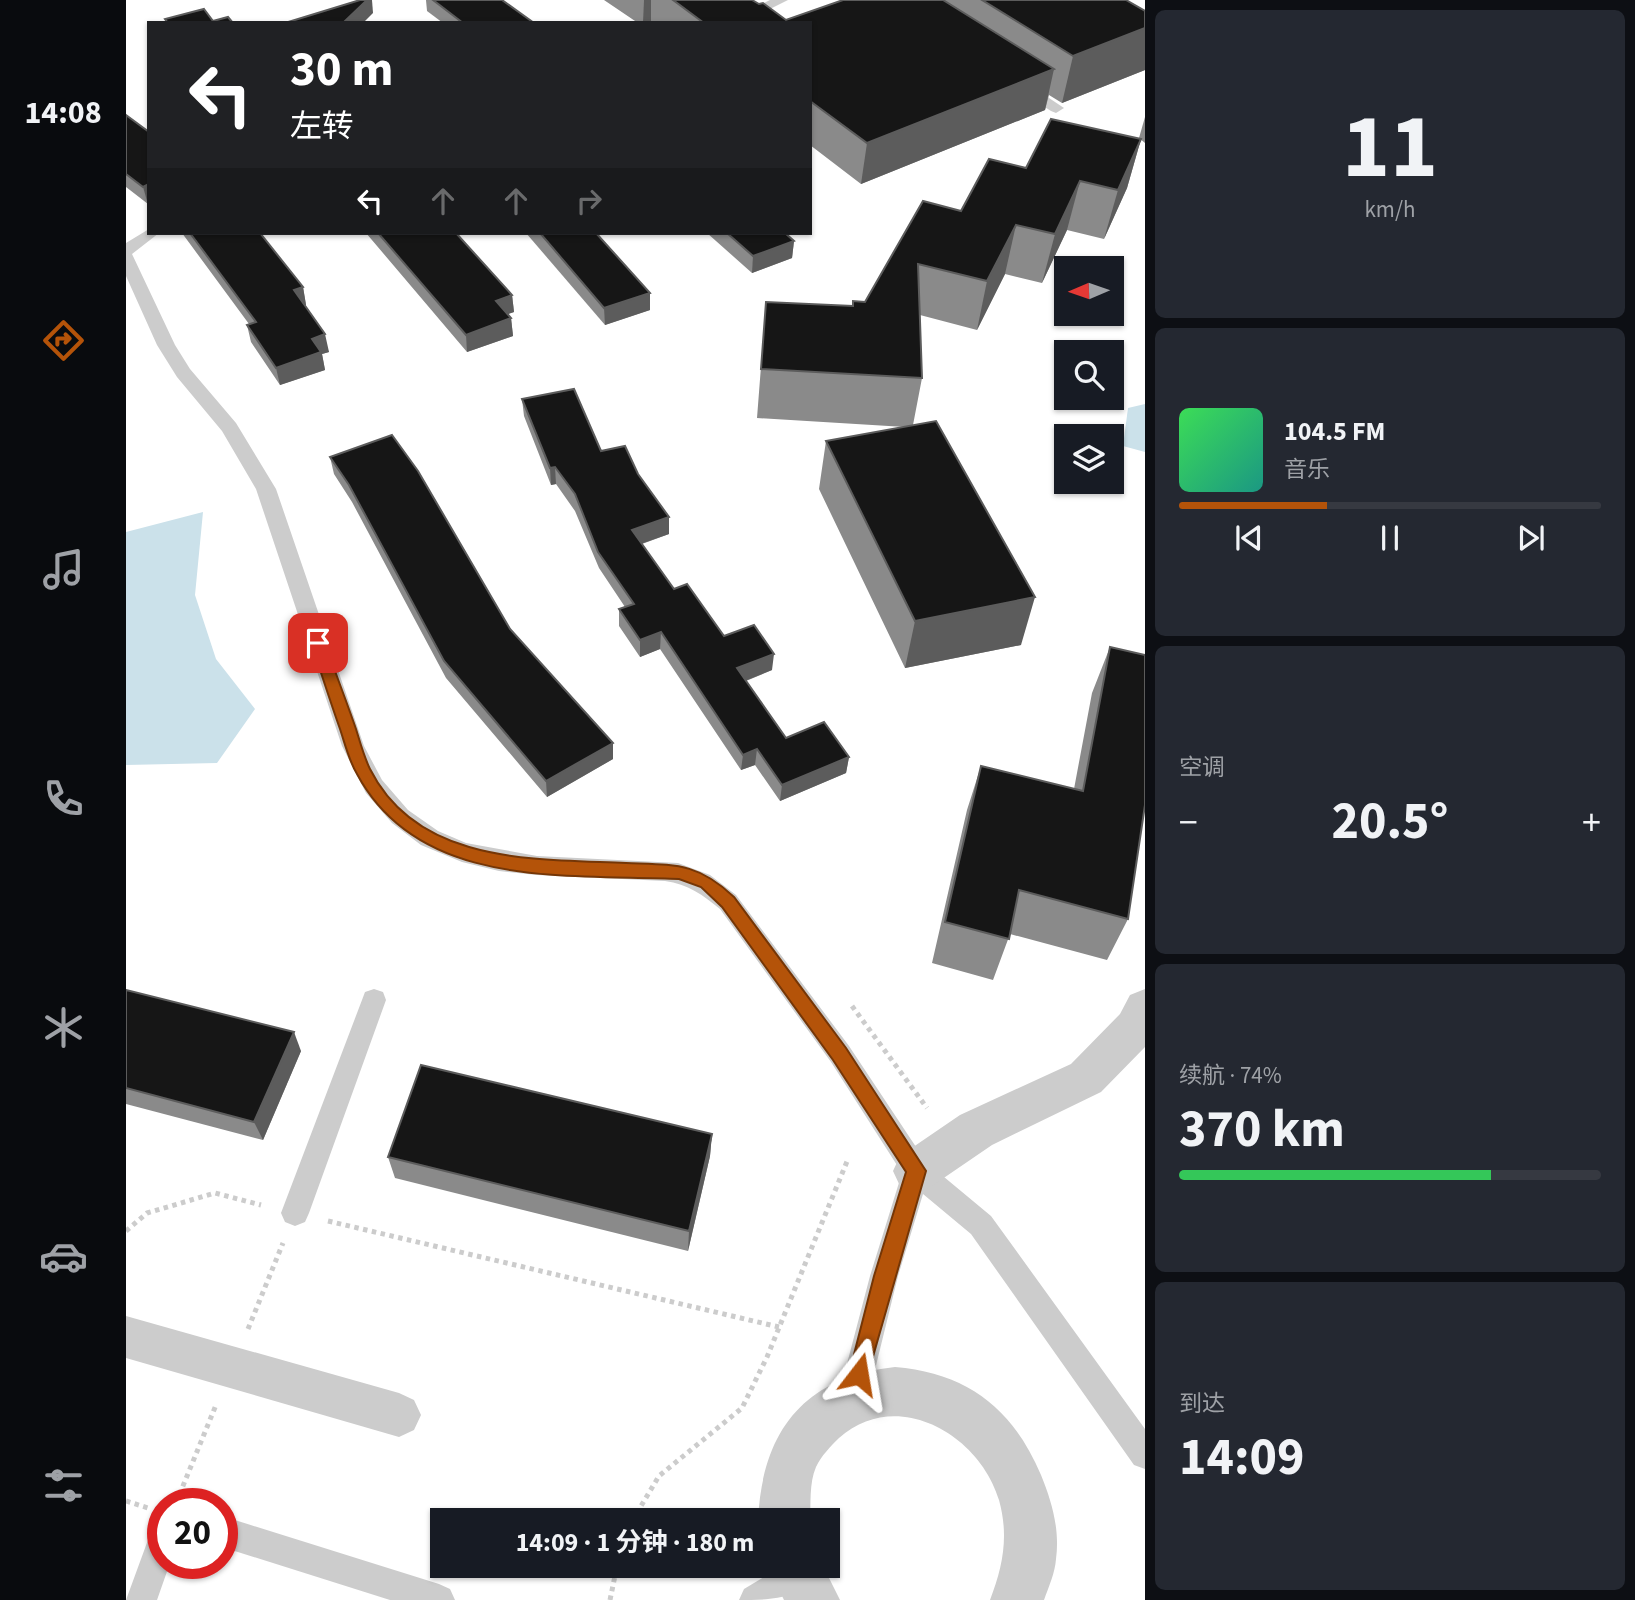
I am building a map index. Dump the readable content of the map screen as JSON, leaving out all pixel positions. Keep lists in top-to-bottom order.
{
  "north": "left",
  "page": {
    "tabs": "14:08",
    "tile": [
      ["11", "km/h"],
      "空调",
      ["续航 · 74%", "370 km"],
      ["到达", "14:09"]
    ],
    "turn": ["30 m", "左转"],
    "song": ["104.5 FM", "音乐"],
    "heat": ["−", "20.5°", "+"],
    "limit": "20",
    "trip": "14:09 · 1 分钟 · 180 m"
  }
}
